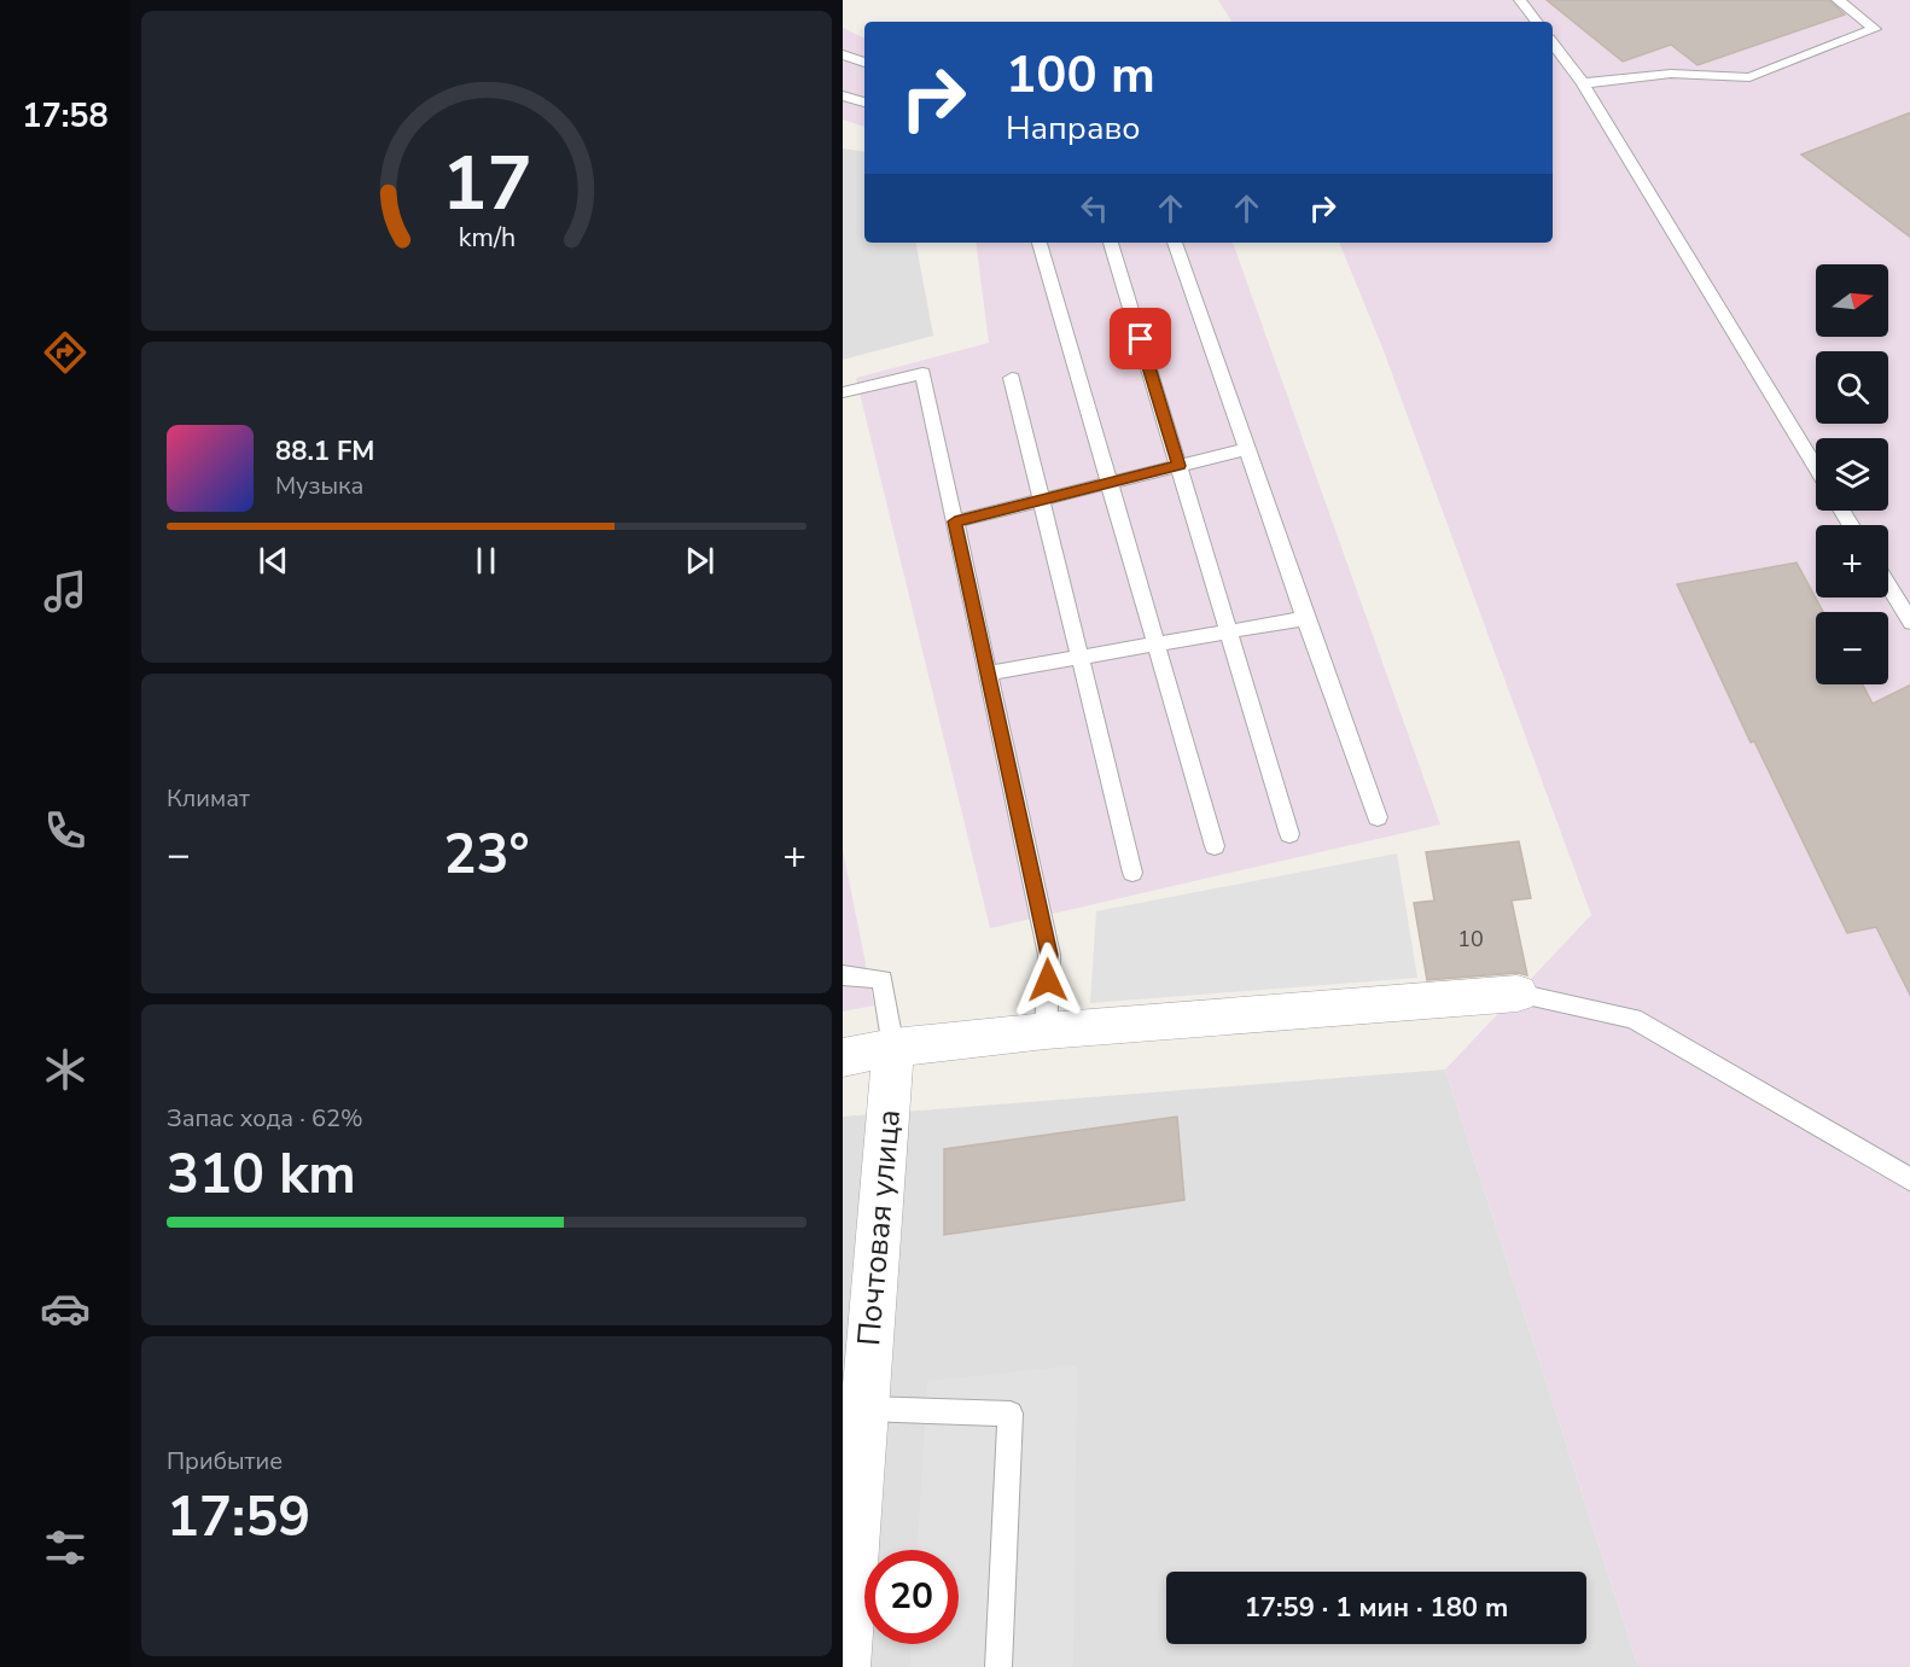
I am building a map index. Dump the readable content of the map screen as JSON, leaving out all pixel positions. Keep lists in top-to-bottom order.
{
  "streets": {
    "street": ["Почтовая улица"]
  },
  "house_numbers": ["10"],
  "north": "right",
  "page": {
    "tabs": "17:58",
    "turn": ["100 m", "Направо"],
    "map_buttons": ["+", "−"],
    "song": ["88.1 FM", "Музыка"],
    "tile": [
      "Климат",
      ["Запас хода · 62%", "310 km"],
      ["Прибытие", "17:59"]
    ],
    "heat": ["−", "23°", "+"],
    "limit": "20",
    "trip": "17:59 · 1 мин · 180 m",
    "gauge": ["17", "km/h"]
  }
}
